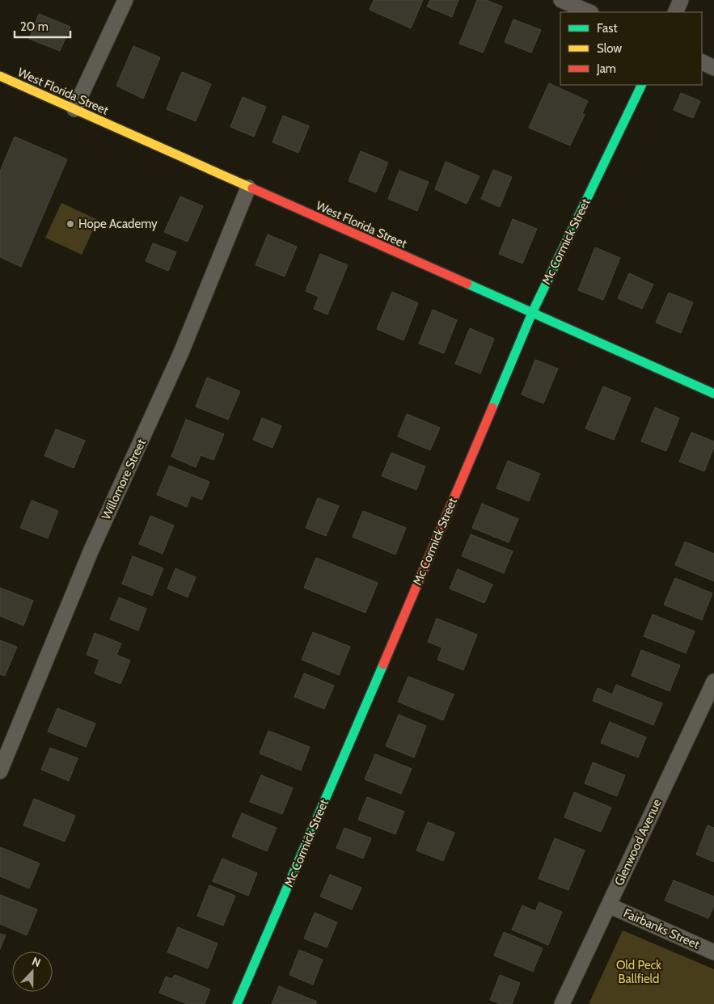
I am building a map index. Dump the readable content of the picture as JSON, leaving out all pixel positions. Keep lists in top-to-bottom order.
{
  "streets": {
    "street": [
      "West Florida Street",
      "Mc Cormick Street",
      "Willomore Street",
      "Glenwood Avenue",
      "Fairbanks Street"
    ]
  },
  "crossings": [
    ["West Florida Street", "Mc Cormick Street"],
    ["West Florida Street", "Willomore Street"],
    ["Glenwood Avenue", "Fairbanks Street"]
  ],
  "parks": ["Old Peck Ballfield"],
  "places": ["Hope Academy"],
  "legend": ["Fast", "Slow", "Jam"],
  "scale_bar": "20 m",
  "north": "top"
}
